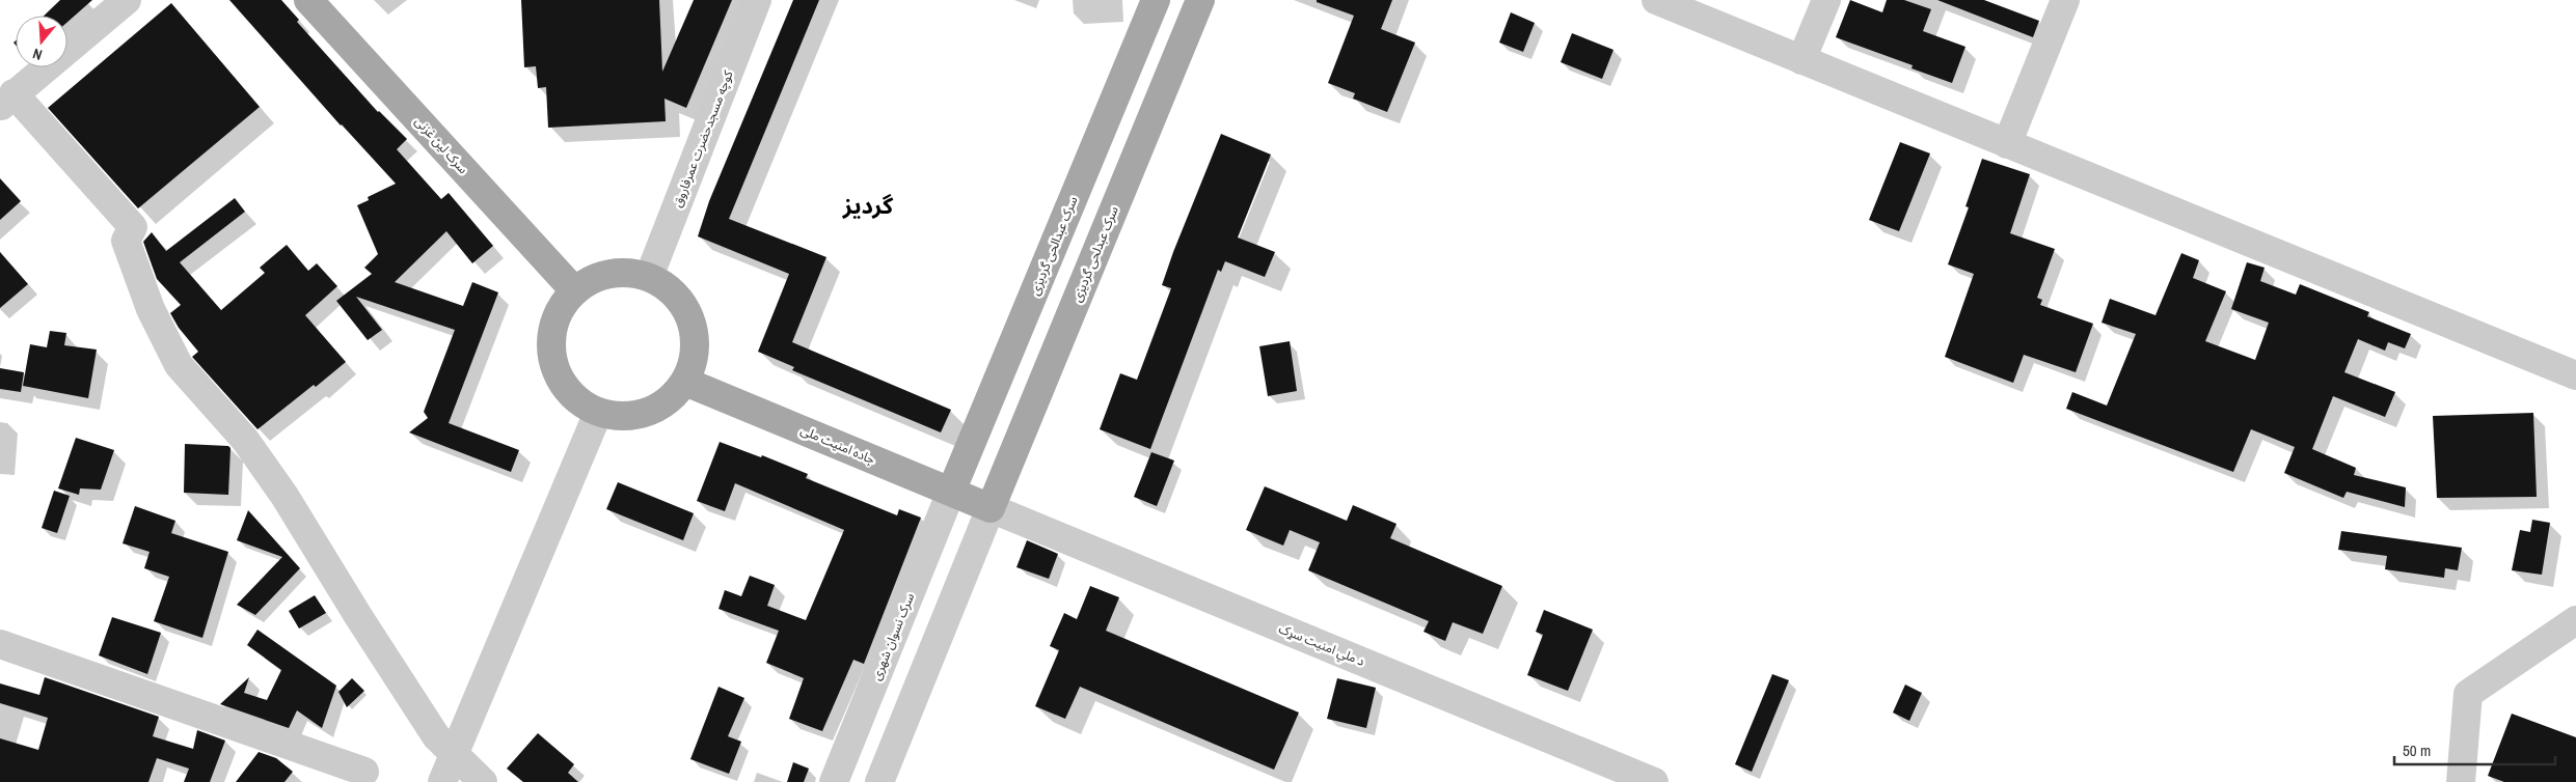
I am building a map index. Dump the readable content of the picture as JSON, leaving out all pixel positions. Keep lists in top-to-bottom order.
{
  "streets": {
    "main road": [
      "سرک لین غزنی",
      "سرک عبدالحی گردیزی",
      "سرک عبدلحی گردیزی",
      "جاده امنیت ملی"
    ],
    "street": ["کوچه مسجدحضرت عمرفاروق", "سرک نسوان شهری", "د ملي امنیت سړک"]
  },
  "crossings": [
    ["کوچه مسجدحضرت عمرفاروق", "سرک لین غزنی"],
    ["کوچه مسجدحضرت عمرفاروق", "جاده امنیت ملی"],
    ["سرک لین غزنی", "جاده امنیت ملی"],
    ["سرک عبدالحی گردیزی", "جاده امنیت ملی"],
    ["سرک عبدالحی گردیزی", "سرک نسوان شهری"],
    ["سرک عبدلحی گردیزی", "جاده امنیت ملی"],
    ["سرک عبدلحی گردیزی", "د ملي امنیت سړک"],
    ["جاده امنیت ملی", "سرک نسوان شهری"],
    ["جاده امنیت ملی", "د ملي امنیت سړک"]
  ],
  "districts": ["گردیز"],
  "scale_bar": "50 m",
  "north": "bottom"
}
